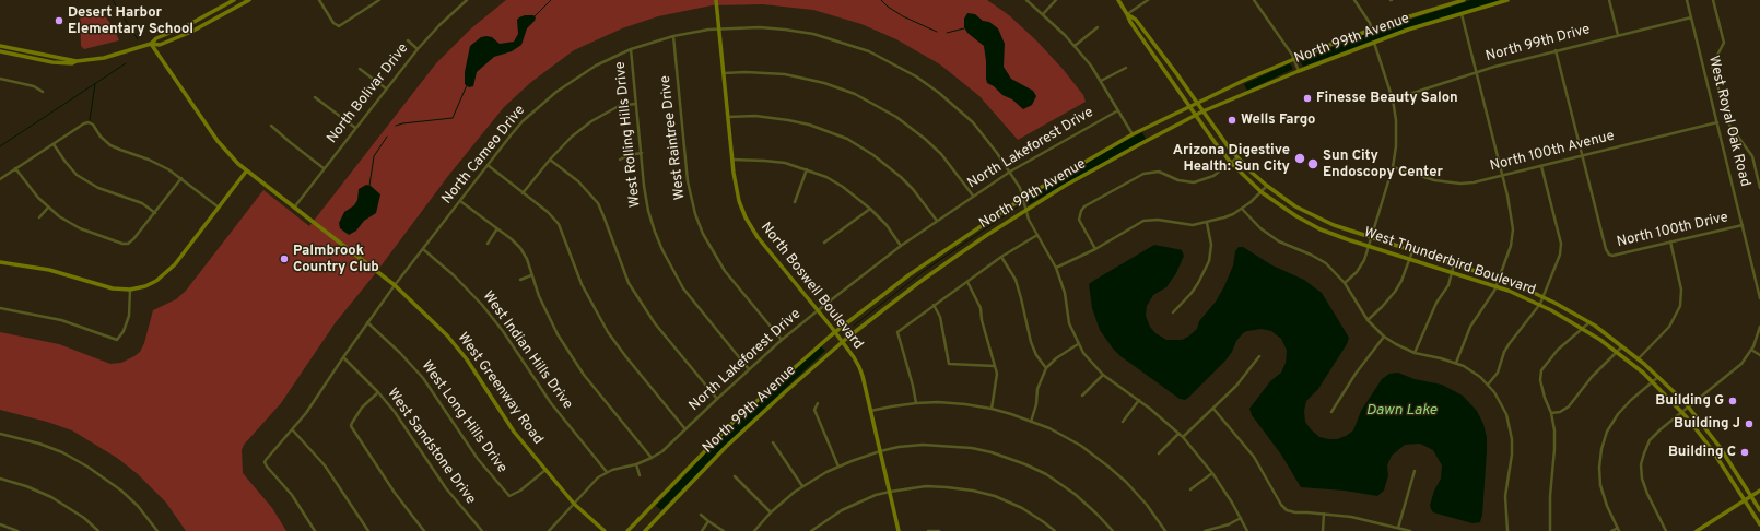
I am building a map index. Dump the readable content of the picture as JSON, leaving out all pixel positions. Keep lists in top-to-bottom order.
{
  "streets": {
    "street": [
      "North 99th Avenue",
      "North 99th Drive",
      "North Bolivar Drive",
      "West Royal Oak Road",
      "West Rolling Hills Drive",
      "West Raintree Drive",
      "North Lakeforest Drive",
      "North 100th Avenue",
      "North Cameo Drive",
      "North 100th Drive",
      "West Thunderbird Boulevard",
      "North Boswell Boulevard",
      "West Indian Hills Drive",
      "West Greenway Road",
      "West Long Hills Drive",
      "West Sandstone Drive"
    ]
  },
  "crossings": [
    ["North 99th Avenue", "North Cameo Drive"],
    ["North 99th Avenue", "West Thunderbird Boulevard"],
    ["North 99th Avenue", "North Boswell Boulevard"],
    ["North 99th Drive", "West Royal Oak Road"],
    ["North Bolivar Drive", "West Greenway Road"],
    ["West Royal Oak Road", "North 100th Avenue"],
    ["West Royal Oak Road", "North 100th Drive"],
    ["West Rolling Hills Drive", "North Lakeforest Drive"],
    ["West Rolling Hills Drive", "North Cameo Drive"],
    ["West Raintree Drive", "North Lakeforest Drive"],
    ["West Raintree Drive", "North Cameo Drive"],
    ["North Lakeforest Drive", "North Cameo Drive"],
    ["North Lakeforest Drive", "North Boswell Boulevard"],
    ["North Lakeforest Drive", "West Indian Hills Drive"],
    ["North Lakeforest Drive", "West Greenway Road"],
    ["North 100th Avenue", "North 100th Drive"],
    ["North Cameo Drive", "North Boswell Boulevard"],
    ["North Cameo Drive", "West Indian Hills Drive"],
    ["North Cameo Drive", "West Greenway Road"],
    ["North Cameo Drive", "West Long Hills Drive"],
    ["North Cameo Drive", "West Sandstone Drive"],
    ["West Greenway Road", "West Long Hills Drive"]
  ],
  "water": ["Dawn Lake"],
  "places": [
    "Desert Harbor Elementary School",
    "Finesse Beauty Salon",
    "Wells Fargo",
    "Arizona Digestive Health: Sun City",
    "Sun City Endoscopy Center",
    "Palmbrook Country Club",
    "Building G",
    "Building J",
    "Building C"
  ]
}
